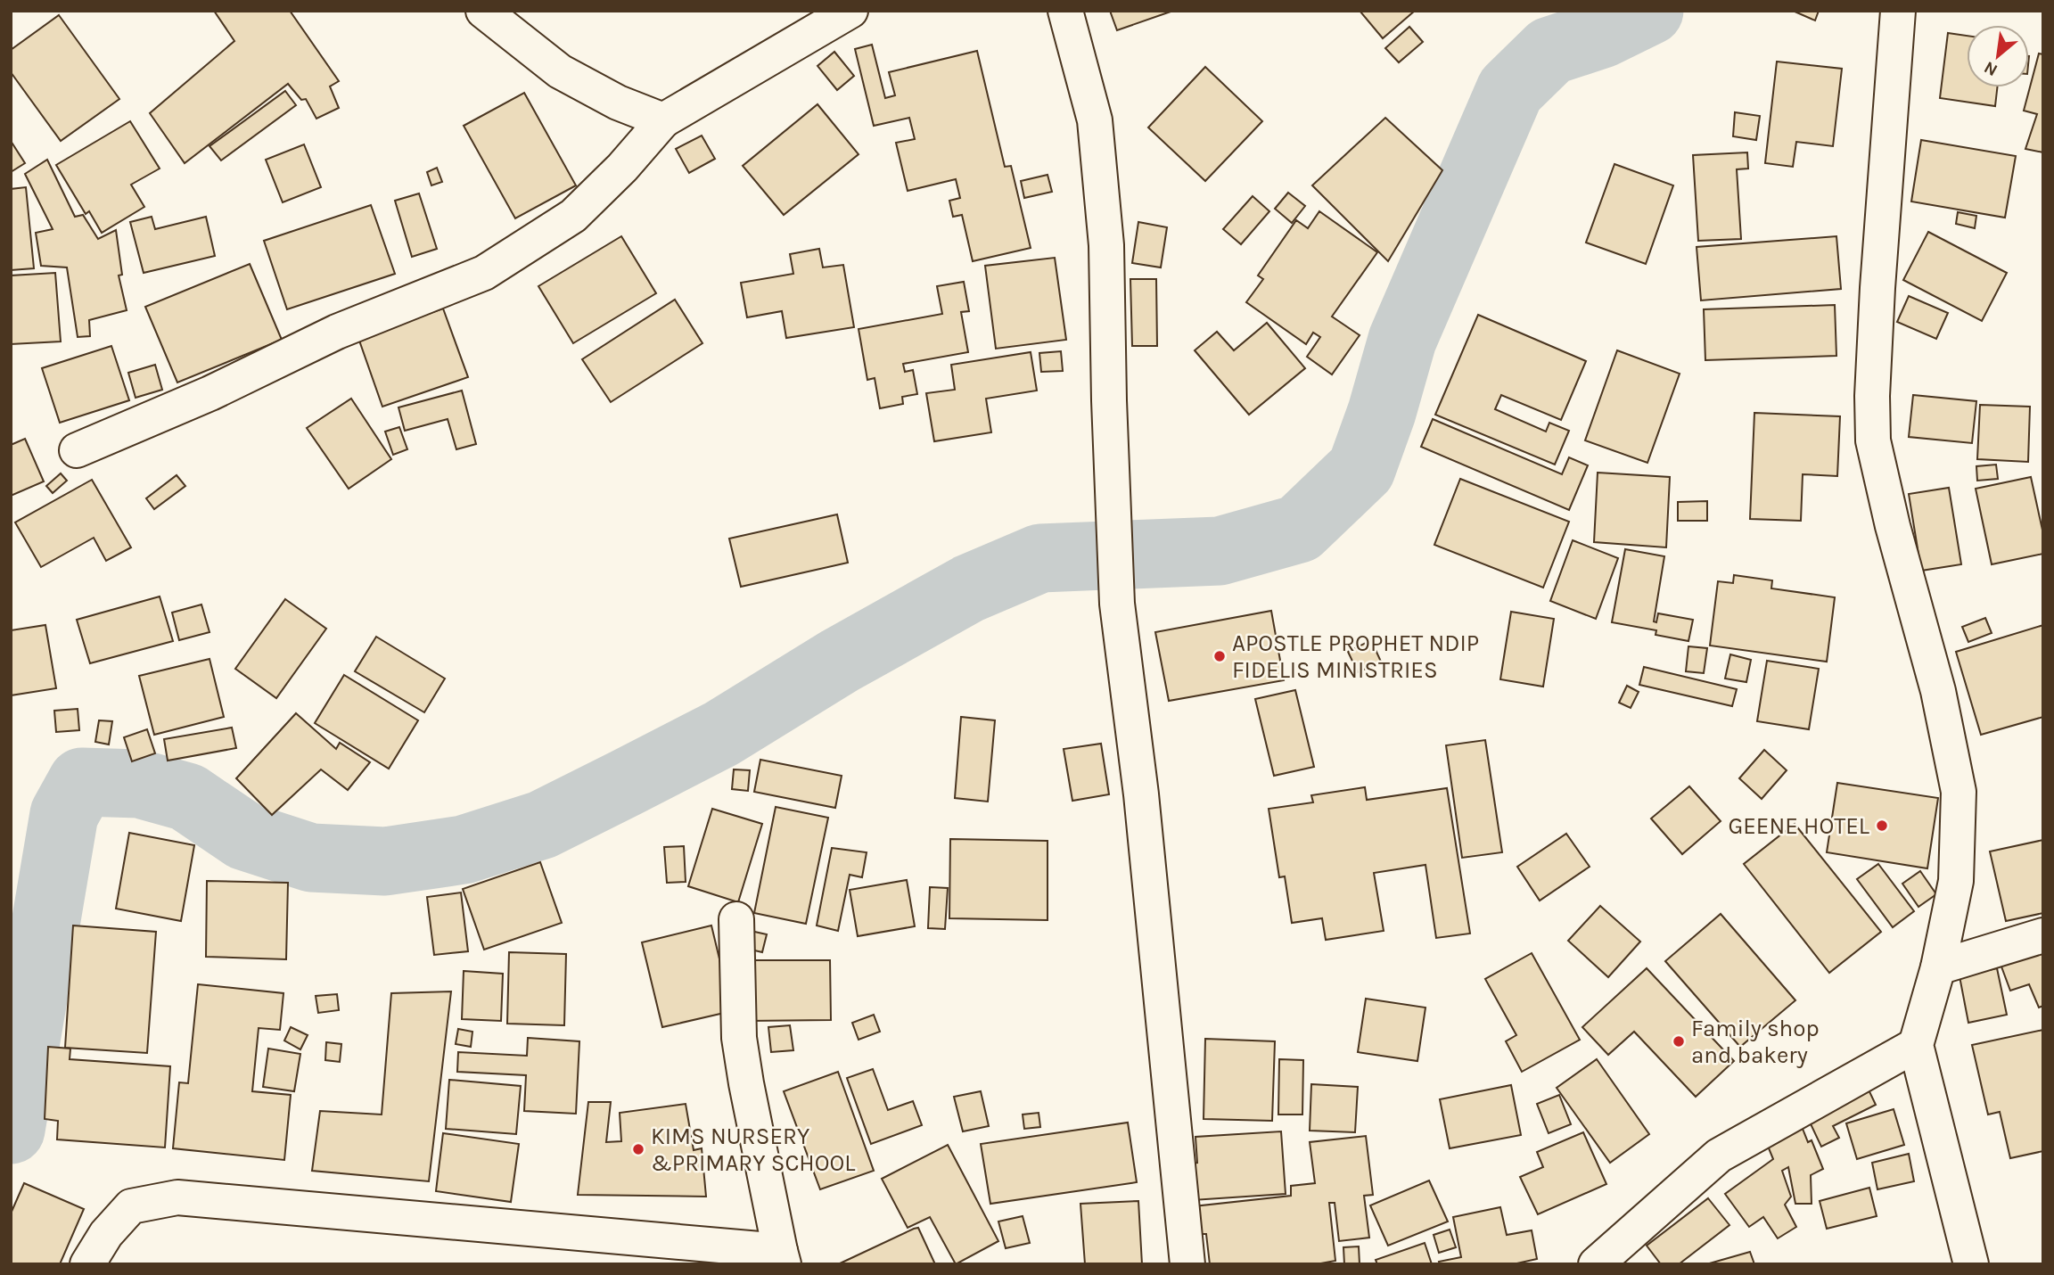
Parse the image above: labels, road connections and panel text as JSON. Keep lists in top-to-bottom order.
{
  "places": [
    "APOSTLE PROPHET NDIP FIDELIS MINISTRIES",
    "GEENE HOTEL",
    "Family shop and bakery",
    "KIMS NURSERY &PRIMARY SCHOOL"
  ],
  "north": "bottom left"
}
